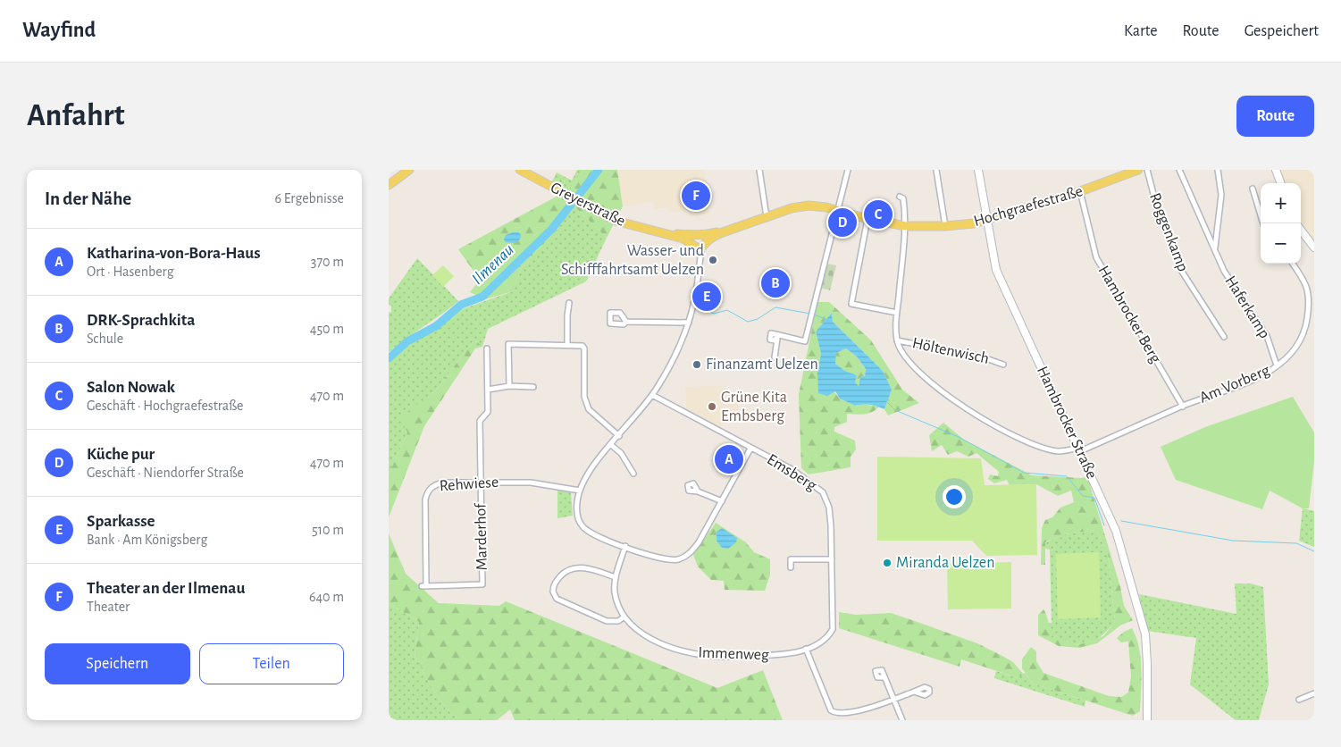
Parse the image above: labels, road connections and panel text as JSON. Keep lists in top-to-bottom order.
{
  "streets": {
    "main road": ["Greyerstraße", "Hochgraefestraße"],
    "street": [
      "Roggenkamp",
      "Haferkamp",
      "Hambrocker Berg",
      "Höltenwisch",
      "Am Vorberg",
      "Hambrocker Straße",
      "Emsberg",
      "Rehwiese",
      "Marderhof",
      "Immenweg"
    ]
  },
  "crossings": [
    ["Hochgraefestraße", "Hambrocker Berg"],
    ["Hochgraefestraße", "Hambrocker Straße"],
    ["Haferkamp", "Am Vorberg"],
    ["Hambrocker Berg", "Am Vorberg"],
    ["Höltenwisch", "Am Vorberg"],
    ["Am Vorberg", "Hambrocker Straße"],
    ["Emsberg", "Immenweg"],
    ["Rehwiese", "Marderhof"]
  ],
  "water": ["Ilmenau"],
  "places": [
    "Wasser- und Schifffahrtsamt Uelzen",
    "Finanzamt Uelzen",
    "Grüne Kita Embsberg",
    "Miranda Uelzen"
  ],
  "page": {
    "header": "Wayfind",
    "nav": ["Karte", "Route", "Gespeichert"],
    "buttons": [
      "Route",
      ["Speichern", "Teilen"]
    ],
    "title": "Anfahrt",
    "heading": ["In der Nähe", "6 Ergebnisse"],
    "pins": [
      "F",
      "C",
      "D",
      "B",
      "E",
      "A"
    ],
    "map_buttons": ["+", "−"],
    "list": [
      {
        "mark": "A",
        "name": "Katharina-von-Bora-Haus",
        "note": "Ort · Hasenberg",
        "value": "370 m"
      },
      {
        "mark": "B",
        "name": "DRK-Sprachkita",
        "note": "Schule",
        "value": "450 m"
      },
      {
        "mark": "C",
        "name": "Salon Nowak",
        "note": "Geschäft · Hochgraefestraße",
        "value": "470 m"
      },
      {
        "mark": "D",
        "name": "Küche pur",
        "note": "Geschäft · Niendorfer Straße",
        "value": "470 m"
      },
      {
        "mark": "E",
        "name": "Sparkasse",
        "note": "Bank · Am Königsberg",
        "value": "510 m"
      },
      {
        "mark": "F",
        "name": "Theater an der Ilmenau",
        "note": "Theater",
        "value": "640 m"
      }
    ]
  }
}
